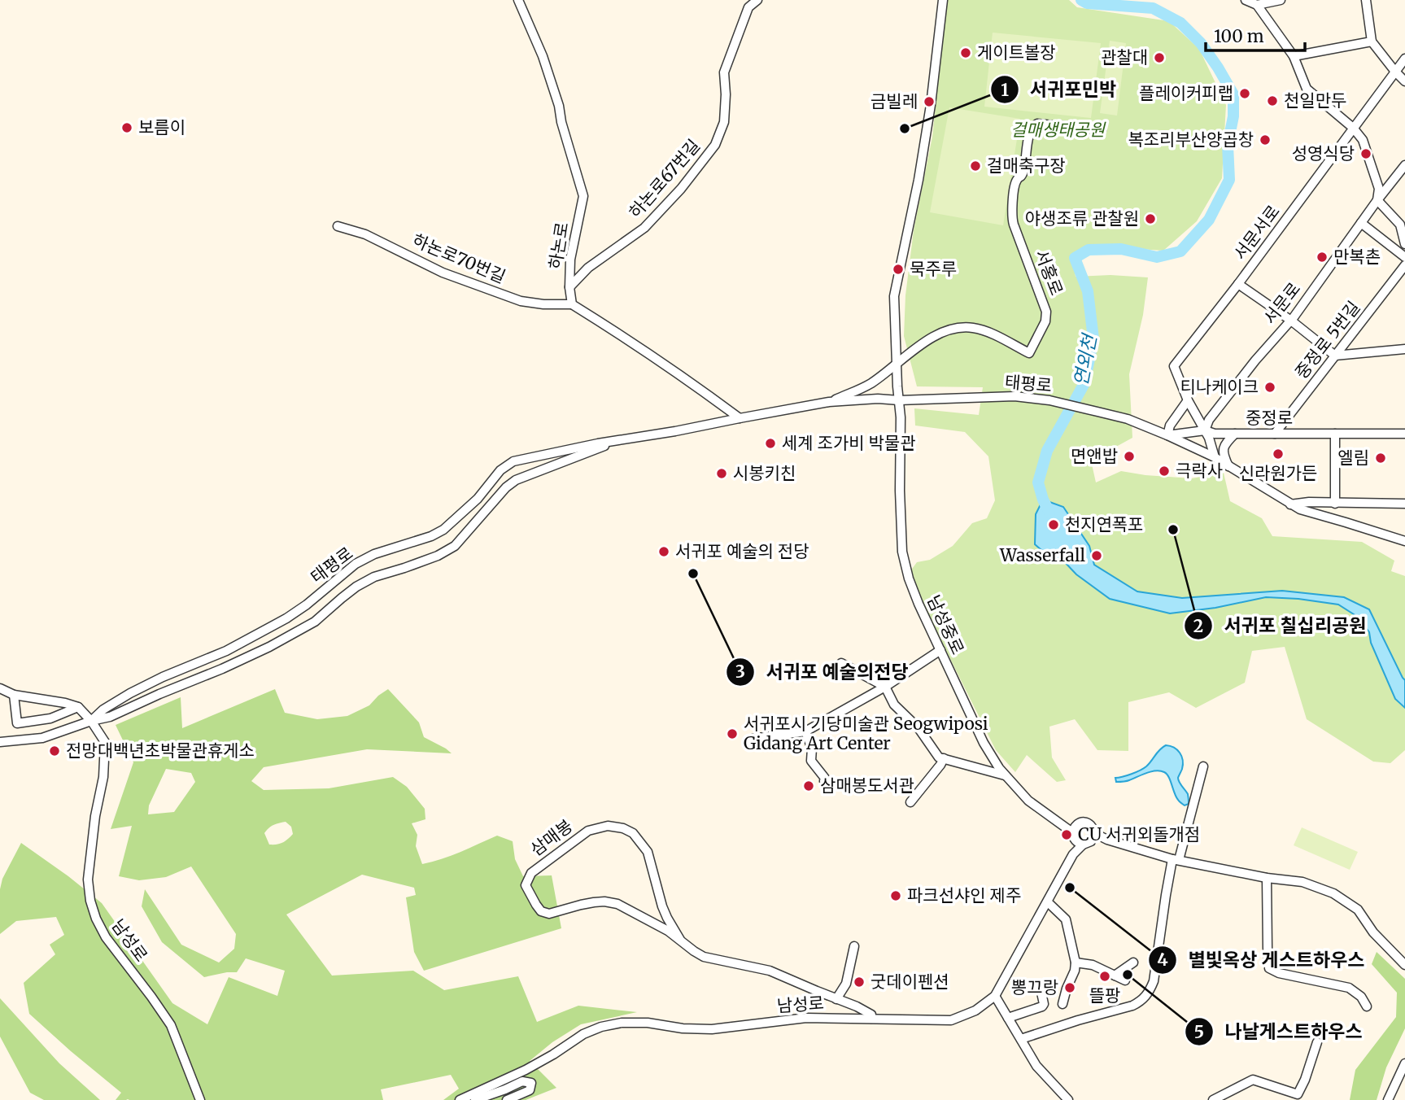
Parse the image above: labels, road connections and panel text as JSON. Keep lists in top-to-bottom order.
{
  "streets": {
    "street": [
      "하논로67번길",
      "서문서로",
      "하논로",
      "하논로70번길",
      "서홍로",
      "서문로",
      "중정로 5번길",
      "태평로",
      "중정로",
      "남성중로",
      "삼매봉",
      "남성로"
    ]
  },
  "crossings": [
    ["하논로67번길", "하논로"],
    ["서문서로", "서문로"],
    ["서문서로", "태평로"],
    ["서문서로", "중정로"],
    ["하논로", "하논로70번길"],
    ["서문로", "중정로"],
    ["중정로 5번길", "중정로"],
    ["태평로", "남성중로"],
    ["태평로", "남성로"],
    ["남성중로", "남성로"],
    ["삼매봉", "남성로"]
  ],
  "water": ["연외천"],
  "parks": ["걸매생태공원"],
  "places": [
    "게이트볼장",
    "관찰대",
    "플레이커피랩",
    "천일만두",
    "금빌레",
    "보름이",
    "서귀포민박",
    "복조리부산양곱창",
    "성영식당",
    "걸매축구장",
    "야생조류 관찰원",
    "만복촌",
    "묵주루",
    "티나케이크",
    "세계 조가비 박물관",
    "신라원가든",
    "면앤밥",
    "엘림",
    "극락사",
    "시봉키친",
    "천지연폭포",
    "서귀포 칠십리공원",
    "서귀포 예술의 전당",
    "Wasserfall",
    "서귀포 예술의전당",
    "서귀포시 기당미술관 Seogwiposi Gidang Art Center",
    "전망대백년초박물관휴게소",
    "삼매봉도서관",
    "CU 서귀외돌개점",
    "별빛옥상 게스트하우스",
    "파크선샤인 제주",
    "나날게스트하우스",
    "뜰팡",
    "굿데이펜션",
    "뽕끄랑"
  ],
  "scale_bar": "100 m"
}
